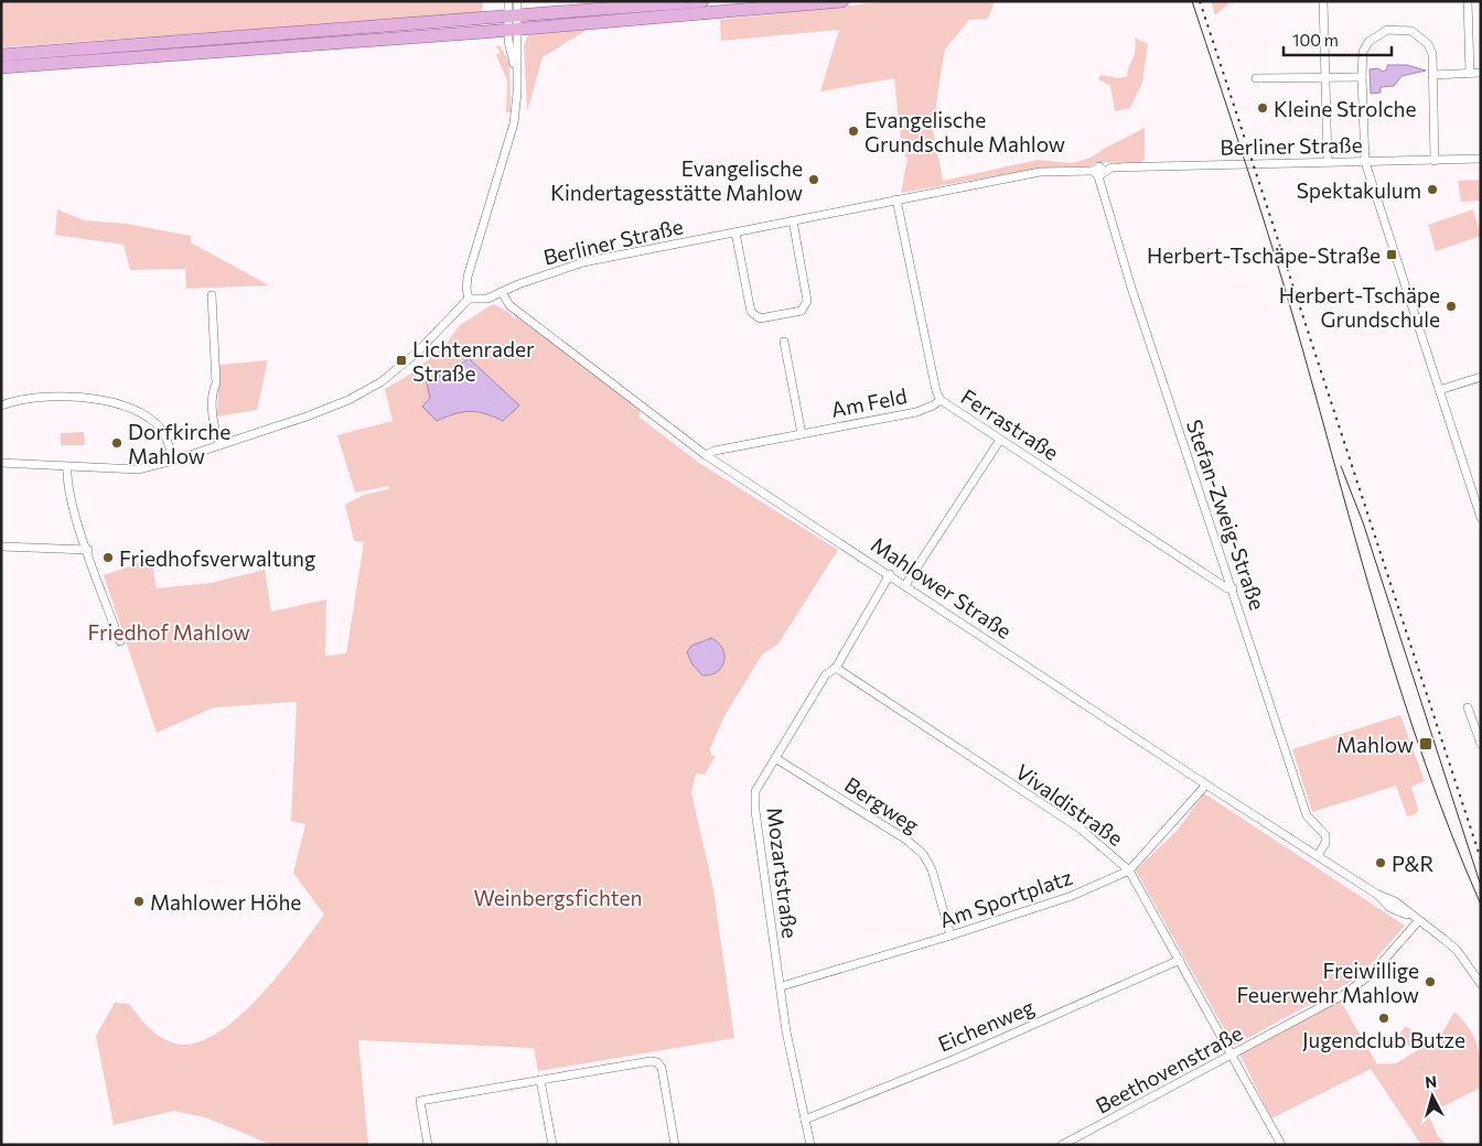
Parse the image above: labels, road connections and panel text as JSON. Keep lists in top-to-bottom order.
{
  "streets": {
    "street": [
      "Berliner Straße",
      "Am Feld",
      "Ferrastraße",
      "Stefan-Zweig-Straße",
      "Mahlower Straße",
      "Bergweg",
      "Vivaldistraße",
      "Mozartstraße",
      "Am Sportplatz",
      "Eichenweg",
      "Beethovenstraße"
    ]
  },
  "crossings": [
    ["Berliner Straße", "Ferrastraße"],
    ["Berliner Straße", "Stefan-Zweig-Straße"],
    ["Berliner Straße", "Mahlower Straße"],
    ["Am Feld", "Ferrastraße"],
    ["Am Feld", "Mahlower Straße"],
    ["Ferrastraße", "Stefan-Zweig-Straße"],
    ["Stefan-Zweig-Straße", "Mahlower Straße"],
    ["Mahlower Straße", "Mozartstraße"],
    ["Mahlower Straße", "Am Sportplatz"],
    ["Mahlower Straße", "Beethovenstraße"],
    ["Bergweg", "Mozartstraße"],
    ["Bergweg", "Am Sportplatz"],
    ["Vivaldistraße", "Mozartstraße"],
    ["Vivaldistraße", "Am Sportplatz"],
    ["Vivaldistraße", "Eichenweg"],
    ["Vivaldistraße", "Beethovenstraße"],
    ["Mozartstraße", "Am Sportplatz"],
    ["Mozartstraße", "Eichenweg"]
  ],
  "parks": ["Friedhof Mahlow", "Weinbergsfichten"],
  "places": {
    "other": [
      "Kleine Strolche",
      "Evangelische Grundschule Mahlow",
      "Evangelische Kindertagesstätte Mahlow",
      "Spektakulum",
      "Herbert-Tschäpe Grundschule",
      "Dorfkirche Mahlow",
      "Friedhofsverwaltung",
      "P&R",
      "Mahlower Höhe",
      "Freiwillige Feuerwehr Mahlow",
      "Jugendclub Butze"
    ],
    "transit": ["Herbert-Tschäpe-Straße", "Lichtenrader Straße", "Mahlow"]
  },
  "scale_bar": "100 m",
  "north": "top"
}
